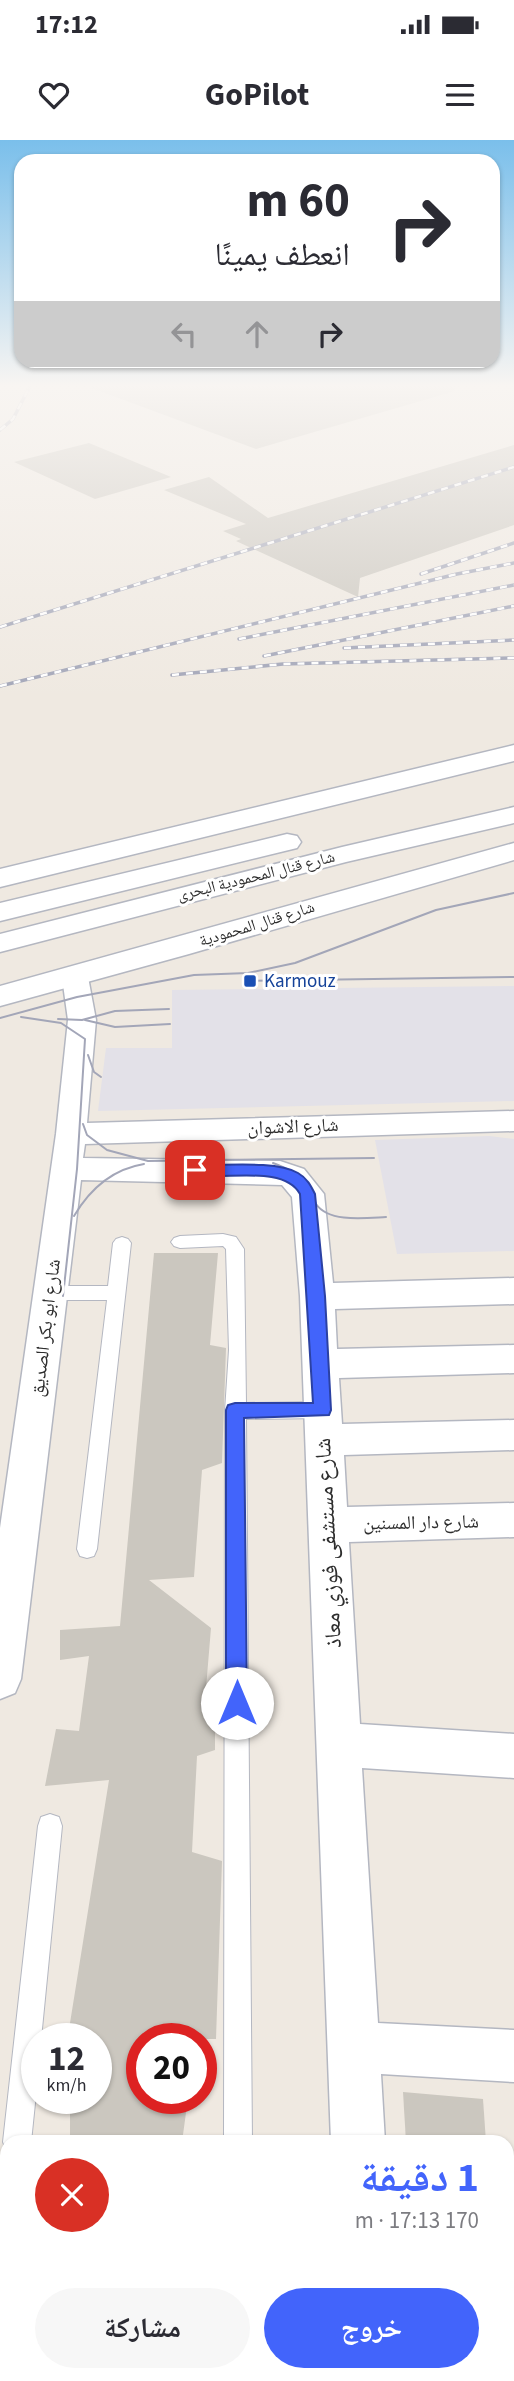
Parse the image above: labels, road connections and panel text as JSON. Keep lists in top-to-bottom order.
{
  "streets": {
    "main road": ["شارع قنال المحمودية البحرى", "شارع قنال المحمودية"],
    "street": [
      "شارع الاشوان",
      "شارع ابو بكر الصديق",
      "شارع دار المسنين",
      "شارع مستشفى فوزي معاذ"
    ]
  },
  "crossings": [
    ["شارع قنال المحمودية", "شارع ابو بكر الصديق"],
    ["شارع الاشوان", "شارع ابو بكر الصديق"],
    ["شارع الاشوان", "شارع مستشفى فوزي معاذ"],
    ["شارع ابو بكر الصديق", "شارع مستشفى فوزي معاذ"],
    ["شارع دار المسنين", "شارع مستشفى فوزي معاذ"]
  ],
  "places": {
    "transit": ["Karmouz"]
  },
  "page": {
    "status": "17:12",
    "header": "GoPilot",
    "turn": ["60 m", "انعطف يمينًا"],
    "speed": "12 km/h",
    "limit": "20",
    "heading": ["1 دقيقة", "170 m · 17:13"],
    "buttons": ["خروج", "مشاركة"]
  }
}
